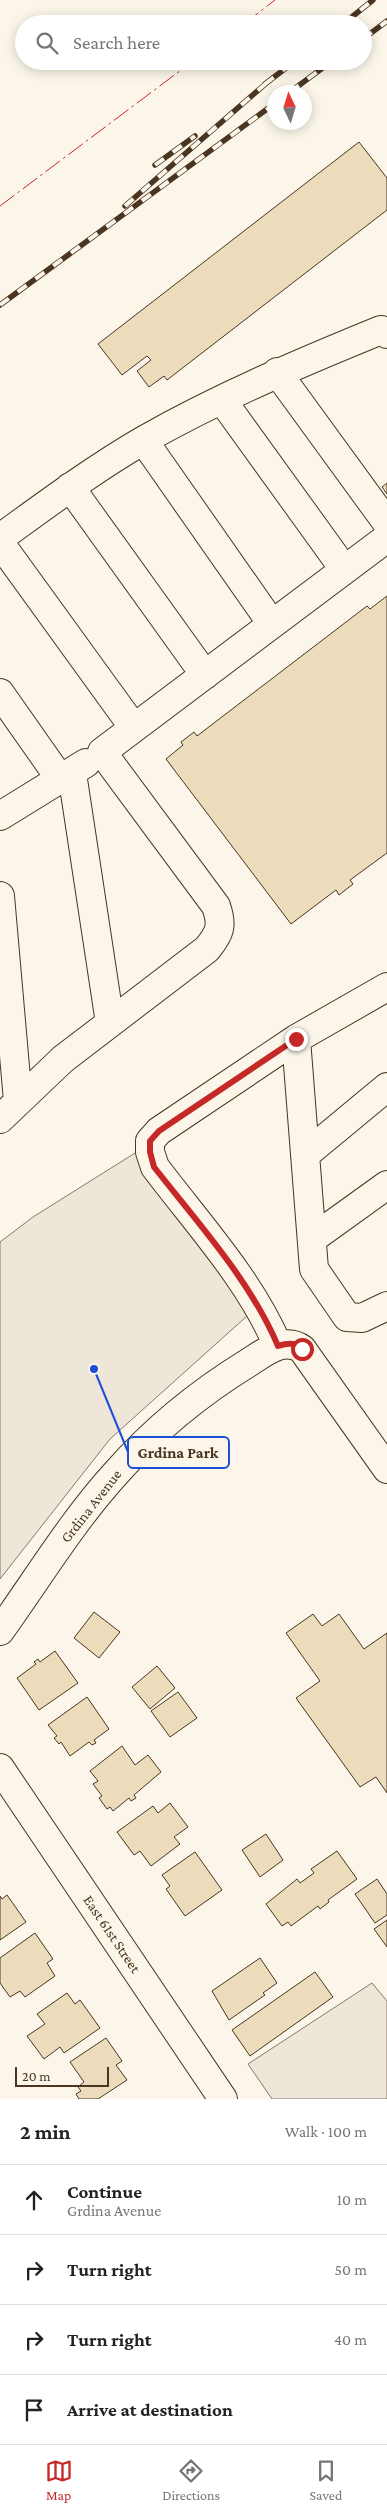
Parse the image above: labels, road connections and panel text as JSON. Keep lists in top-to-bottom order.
{
  "streets": {
    "street": ["Grdina Avenue", "East 61st Street"]
  },
  "places": ["Grdina Park"],
  "scale_bar": "20 m",
  "north": "top",
  "page": {
    "search": "Search here",
    "scale": "20 m",
    "heading": ["2 min", "Walk · 100 m"],
    "list": [
      ["Continue", "Grdina Avenue", "10 m"],
      ["Turn right", "50 m"],
      ["Turn right", "40 m"],
      "Arrive at destination"
    ],
    "nav": ["Map", "Directions", "Saved"]
  }
}
